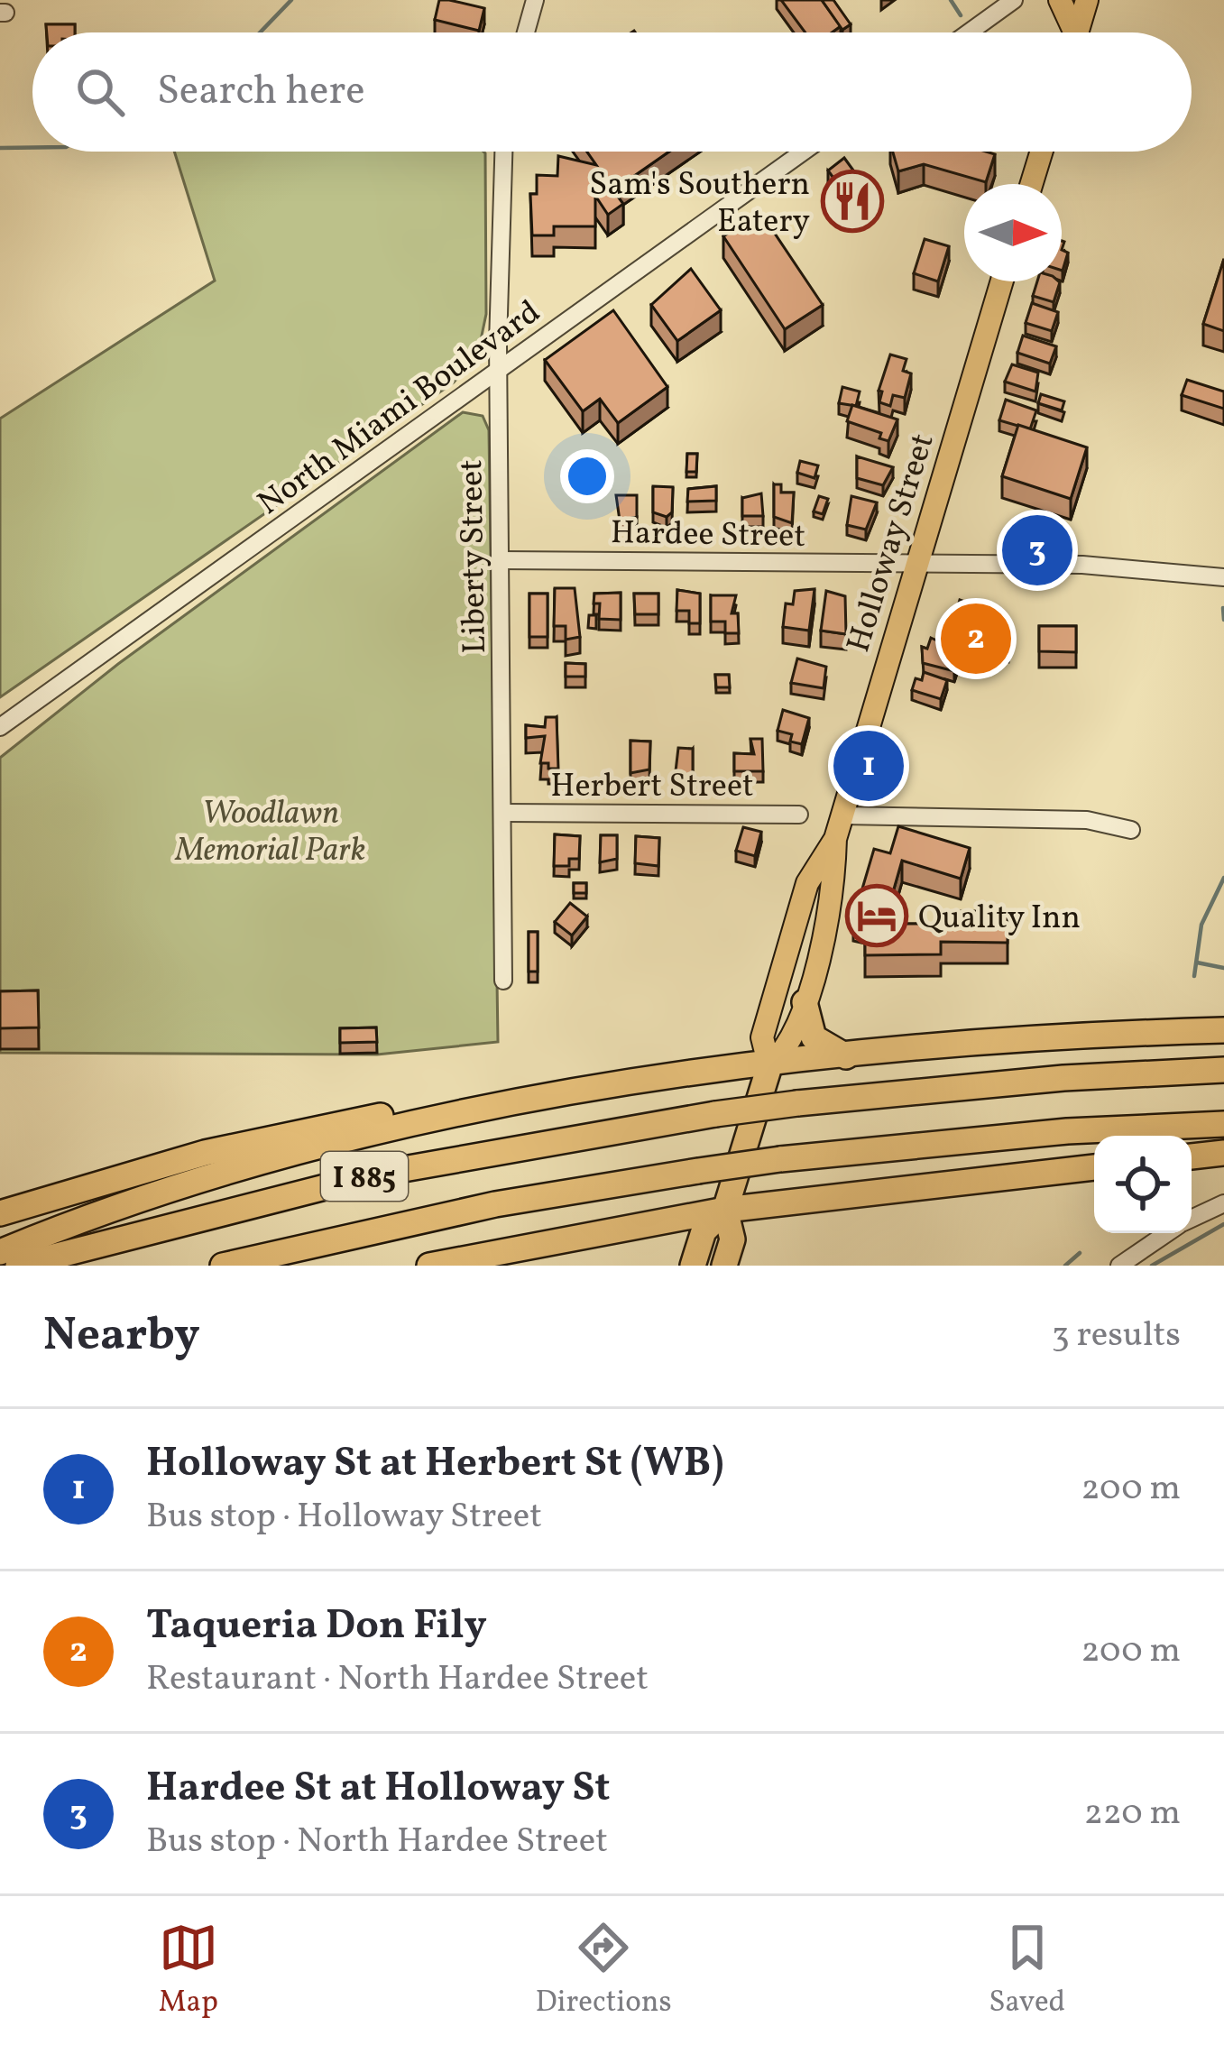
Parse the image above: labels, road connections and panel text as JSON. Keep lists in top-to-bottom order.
{
  "streets": {
    "highway": ["Holloway Street", "I 885"],
    "street": [
      "North Miami Boulevard",
      "Hardee Street",
      "Liberty Street",
      "Herbert Street"
    ]
  },
  "crossings": [
    ["North Miami Boulevard", "Liberty Street"],
    ["Hardee Street", "Holloway Street"],
    ["Hardee Street", "Liberty Street"],
    ["Liberty Street", "Herbert Street"]
  ],
  "parks": ["Woodlawn Memorial Park"],
  "places": {
    "restaurant": ["Sam's Southern Eatery"],
    "hotel": ["Quality Inn"]
  },
  "north": "right",
  "page": {
    "search": "Search here",
    "pins": ["3", "2", "1"],
    "heading": ["Nearby", "3 results"],
    "list": [
      {
        "mark": "1",
        "name": "Holloway St at Herbert St (WB)",
        "note": "Bus stop · Holloway Street",
        "value": "200 m"
      },
      {
        "mark": "2",
        "name": "Taqueria Don Fily",
        "note": "Restaurant · North Hardee Street",
        "value": "200 m"
      },
      {
        "mark": "3",
        "name": "Hardee St at Holloway St",
        "note": "Bus stop · North Hardee Street",
        "value": "220 m"
      }
    ],
    "nav": ["Map", "Directions", "Saved"]
  }
}
